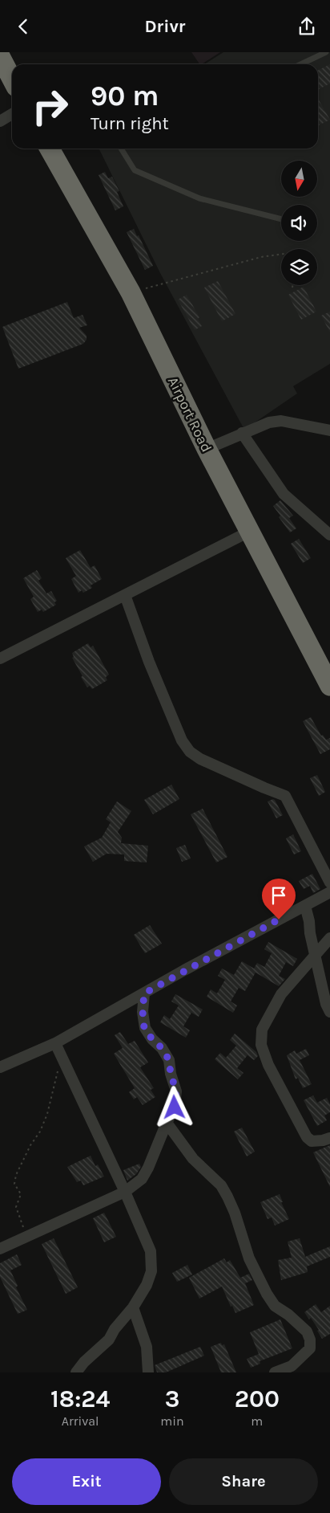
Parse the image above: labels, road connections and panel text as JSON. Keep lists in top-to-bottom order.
{
  "streets": {
    "highway": ["Airport Road"]
  },
  "north": "bottom",
  "page": {
    "header": "Drivr",
    "turn": ["90 m", "Turn right"],
    "eta": [
      "18:24",
      "Arrival",
      "3",
      "min",
      "200",
      "m"
    ],
    "buttons": ["Exit", "Share"]
  }
}
